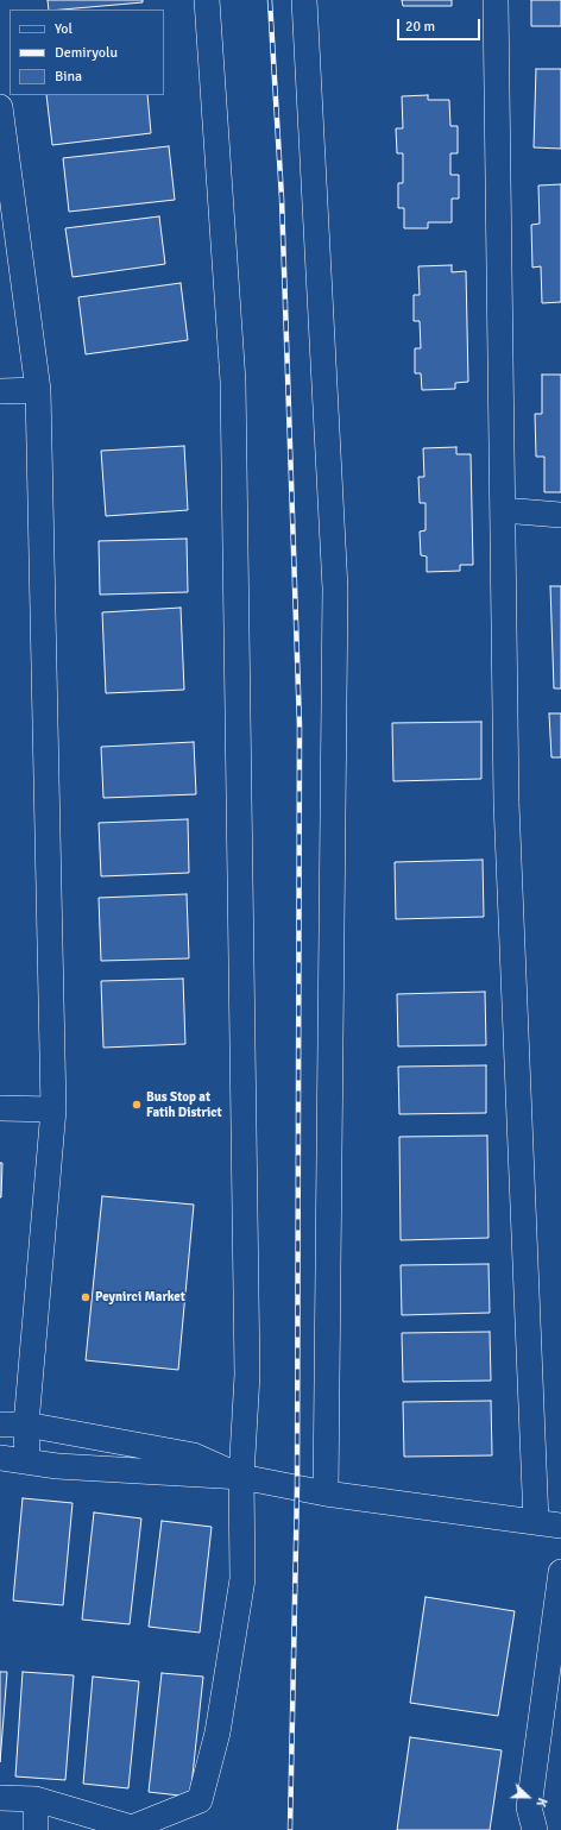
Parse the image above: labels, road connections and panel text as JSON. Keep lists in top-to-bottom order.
{
  "places": ["Bus Stop at Fatih District", "Peynirci Market"],
  "legend": ["Yol", "Demiryolu", "Bina"],
  "scale_bar": "20 m",
  "north": "right"
}
